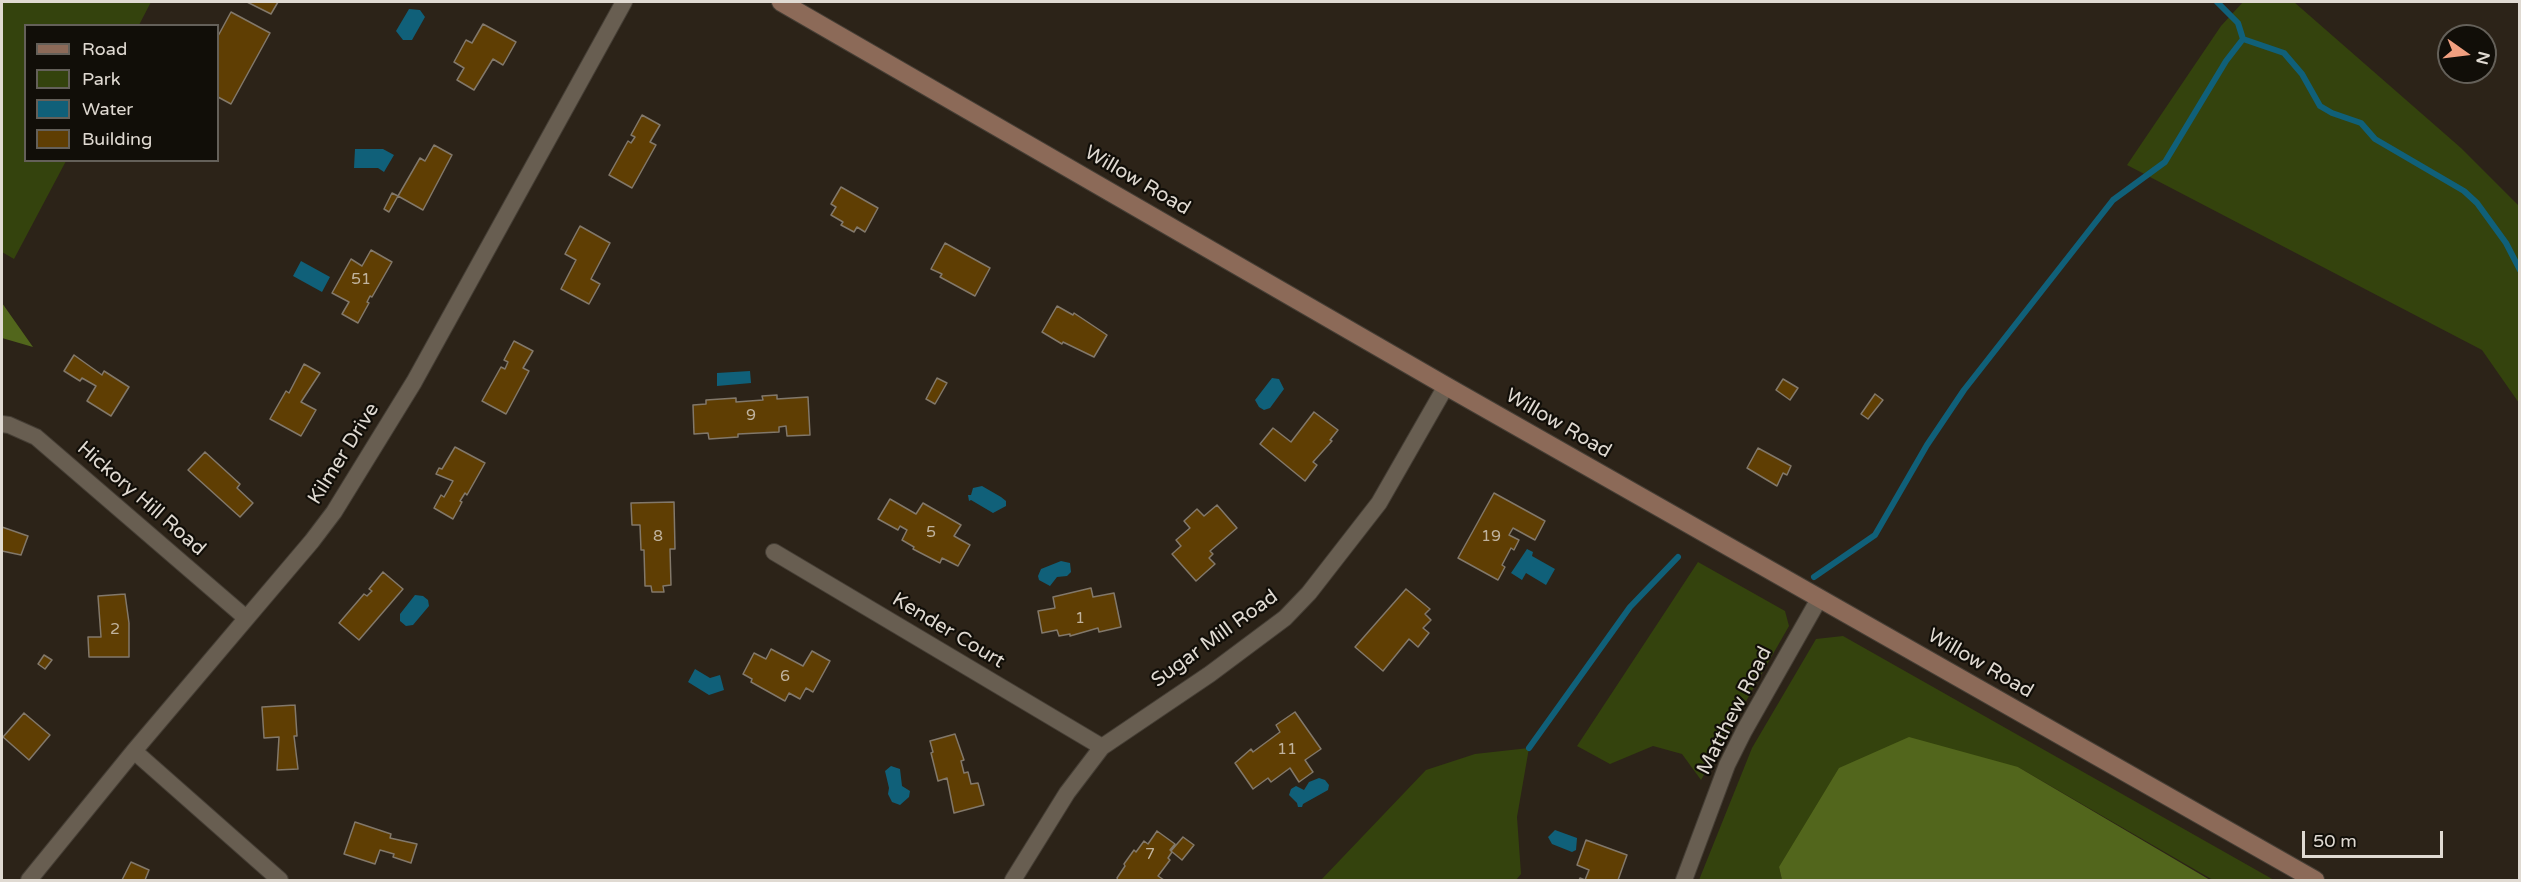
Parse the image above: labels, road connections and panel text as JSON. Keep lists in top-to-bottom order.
{
  "streets": {
    "street": [
      "Willow Road",
      "Kilmer Drive",
      "Hickory Hill Road",
      "Kender Court",
      "Sugar Mill Road",
      "Matthew Road"
    ]
  },
  "crossings": [
    ["Willow Road", "Sugar Mill Road"],
    ["Willow Road", "Matthew Road"],
    ["Kilmer Drive", "Hickory Hill Road"],
    ["Kender Court", "Sugar Mill Road"]
  ],
  "house_numbers": [
    "51",
    "9",
    "5",
    "8",
    "19",
    "1",
    "2",
    "6",
    "11",
    "7"
  ],
  "legend": [
    "Road",
    "Park",
    "Water",
    "Building"
  ],
  "scale_bar": "50 m",
  "north": "right"
}
